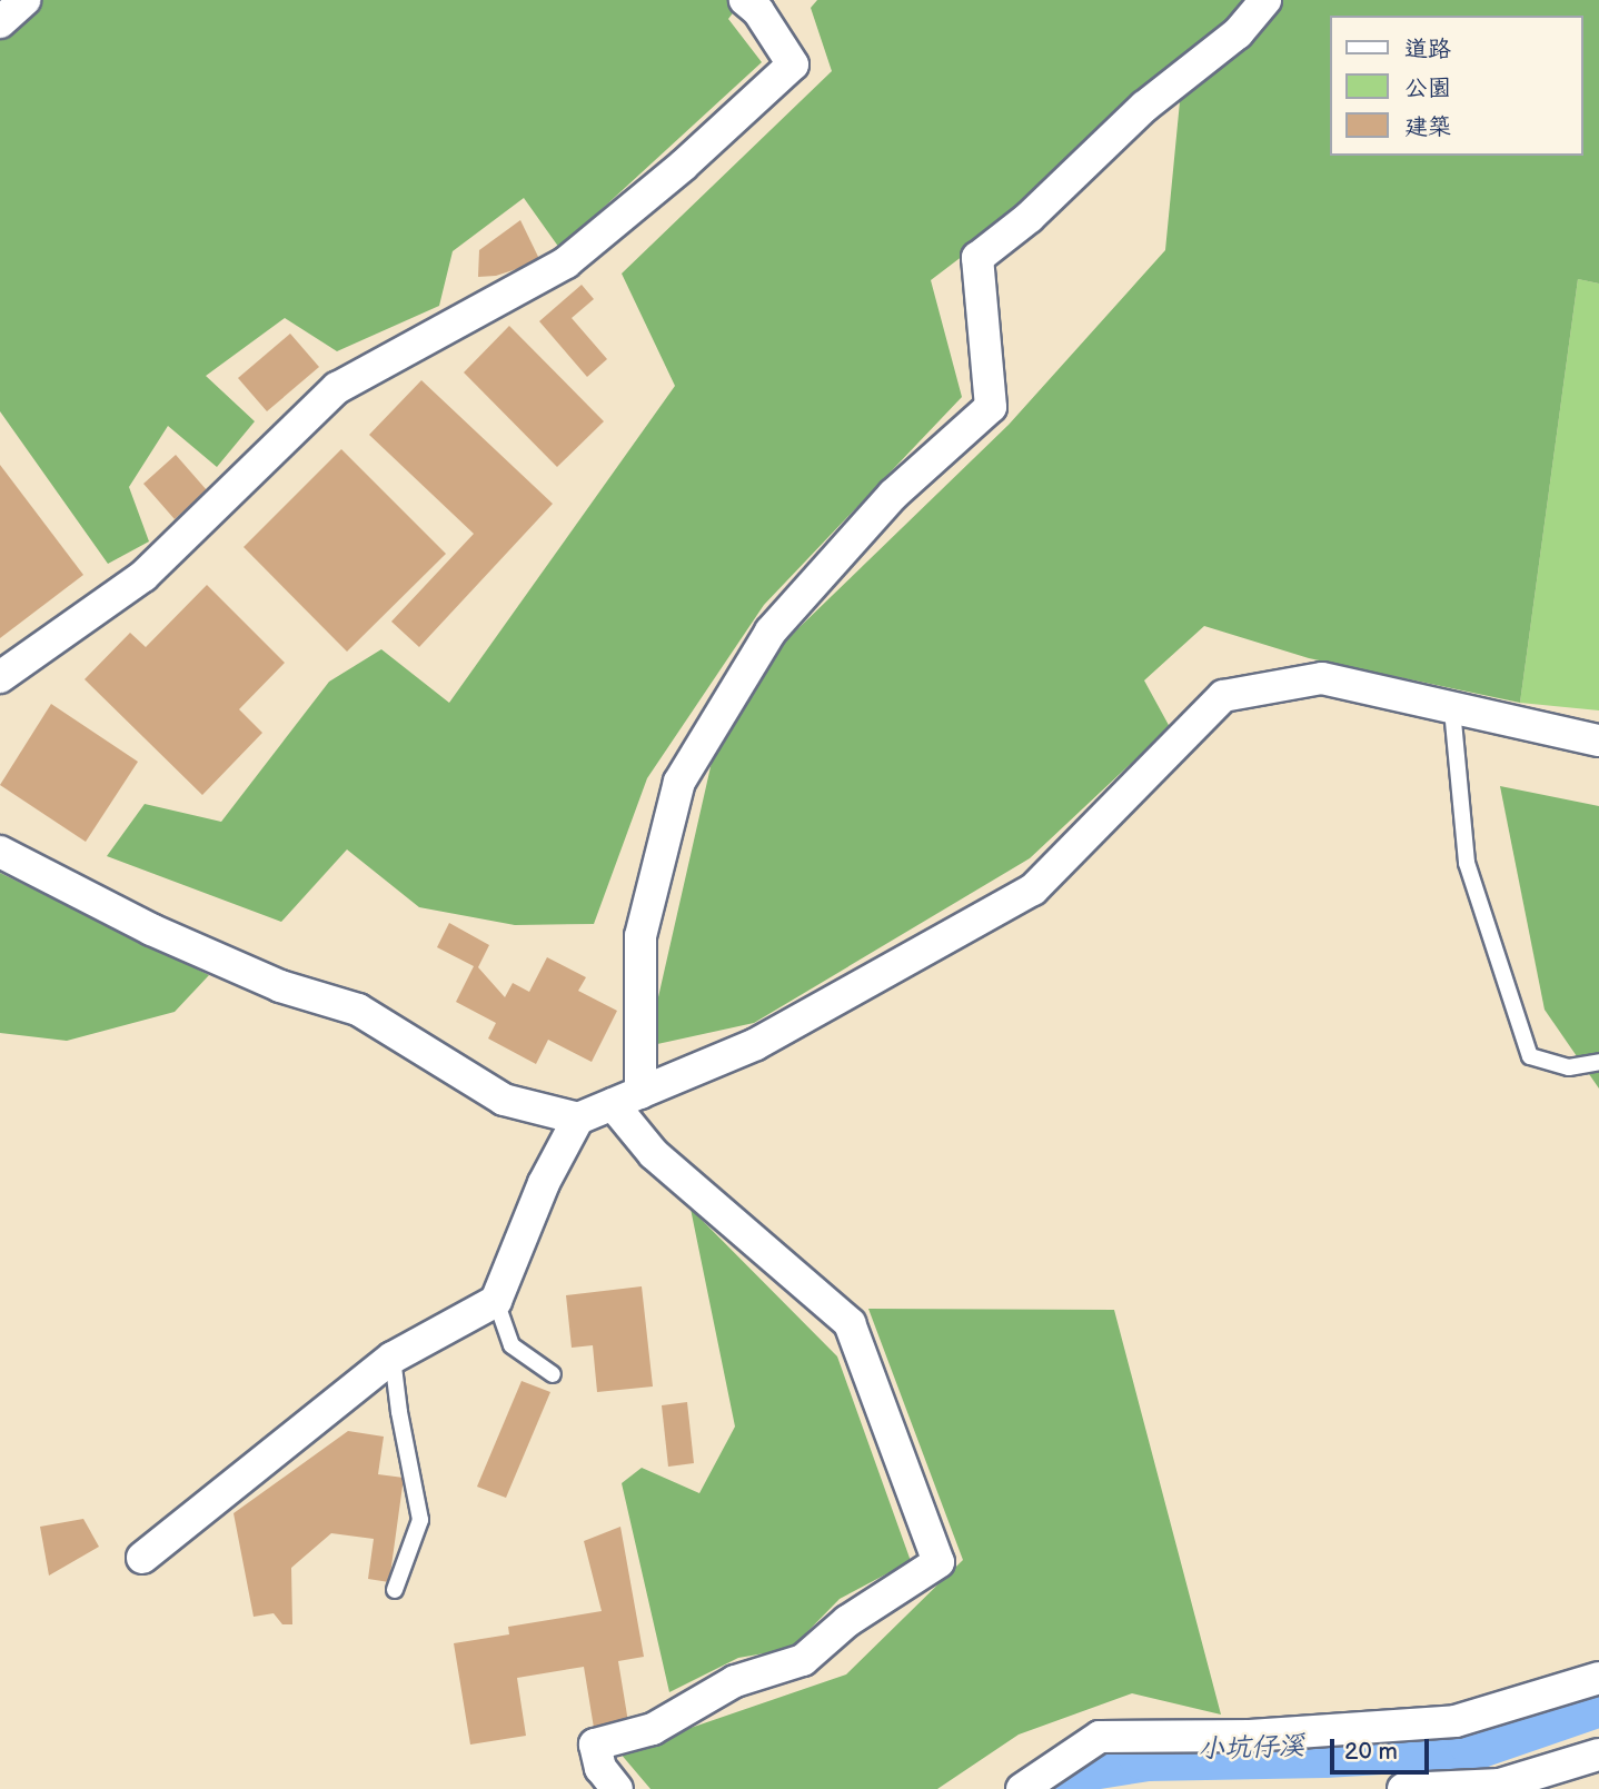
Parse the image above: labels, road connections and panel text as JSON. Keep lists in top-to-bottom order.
{
  "water": ["小坑仔溪"],
  "legend": ["道路", "公園", "建築"],
  "scale_bar": "20 m"
}
